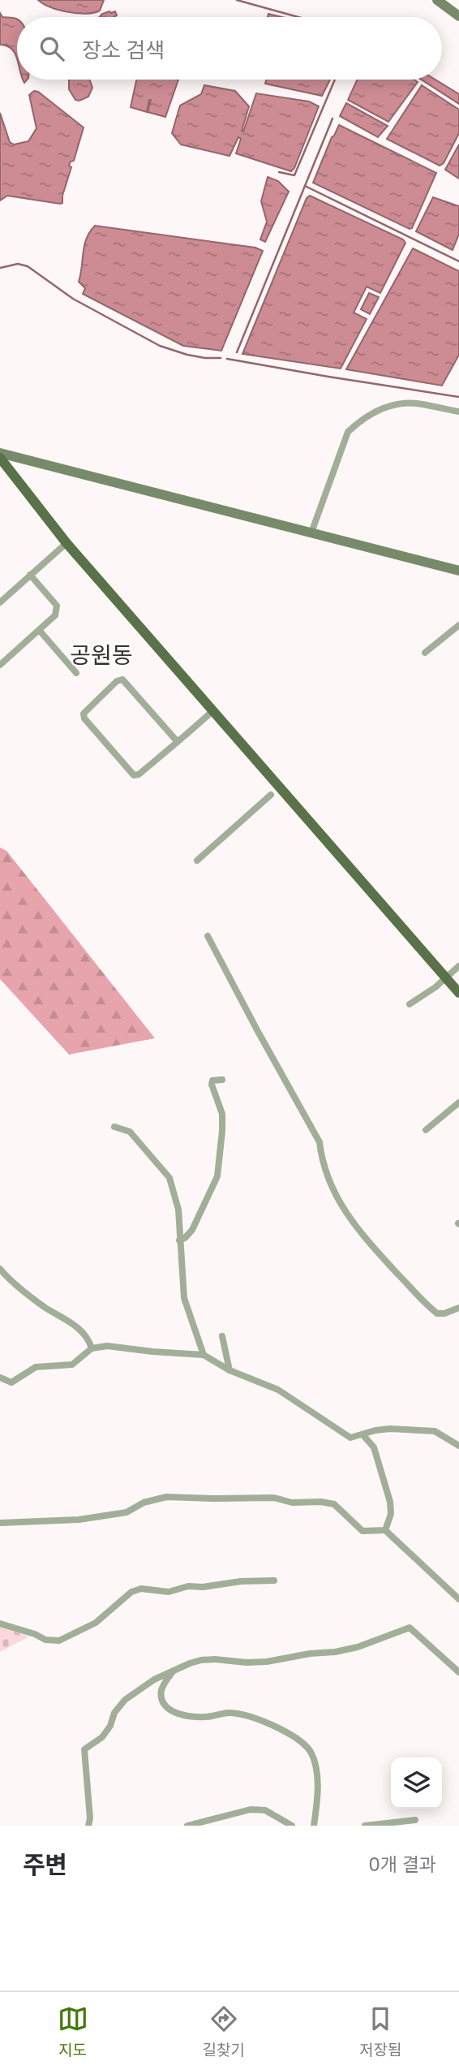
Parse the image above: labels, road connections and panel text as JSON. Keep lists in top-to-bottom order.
{
  "districts": ["공원동"],
  "page": {
    "search": "장소 검색",
    "heading": ["주변", "0개 결과"],
    "nav": ["지도", "길찾기", "저장됨"]
  }
}
